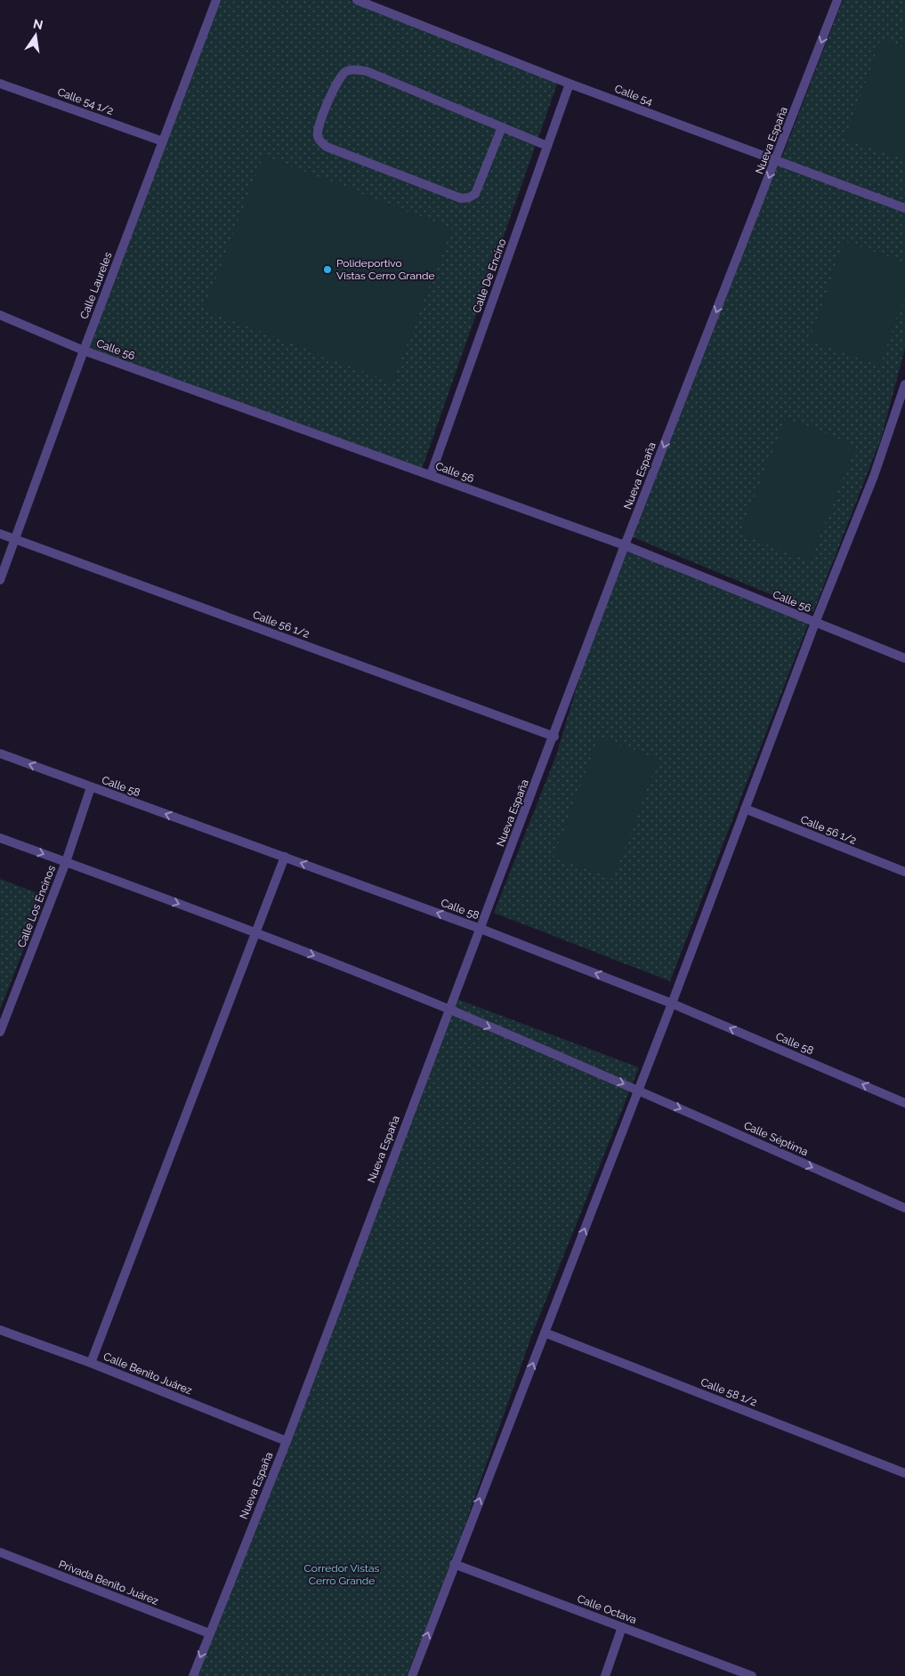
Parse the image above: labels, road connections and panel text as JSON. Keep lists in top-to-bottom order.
{
  "streets": {
    "street": [
      "Calle 54",
      "Calle 54 1/2",
      "Nueva España",
      "Calle De Encino",
      "Calle Laureles",
      "Calle 56",
      "Calle 56 1/2",
      "Calle 58",
      "Calle Los Encinos",
      "Calle Séptima",
      "Calle Benito Juárez",
      "Calle 58 1/2",
      "Privada Benito Juárez",
      "Calle Octava"
    ]
  },
  "crossings": [
    ["Calle 54", "Nueva España"],
    ["Calle 54", "Calle De Encino"],
    ["Calle 54 1/2", "Calle Laureles"],
    ["Nueva España", "Calle 56"],
    ["Nueva España", "Calle 56 1/2"],
    ["Nueva España", "Calle 58"],
    ["Nueva España", "Calle Benito Juárez"],
    ["Nueva España", "Privada Benito Juárez"],
    ["Calle De Encino", "Calle 56"],
    ["Calle Laureles", "Calle 56"],
    ["Calle Laureles", "Calle 56 1/2"],
    ["Calle 58", "Calle Los Encinos"]
  ],
  "one_way": ["Nueva España", "Calle 58", "Calle Séptima"],
  "parks": ["Corredor Vistas Cerro Grande"],
  "places": ["Polideportivo Vistas Cerro Grande"],
  "north": "top"
}
